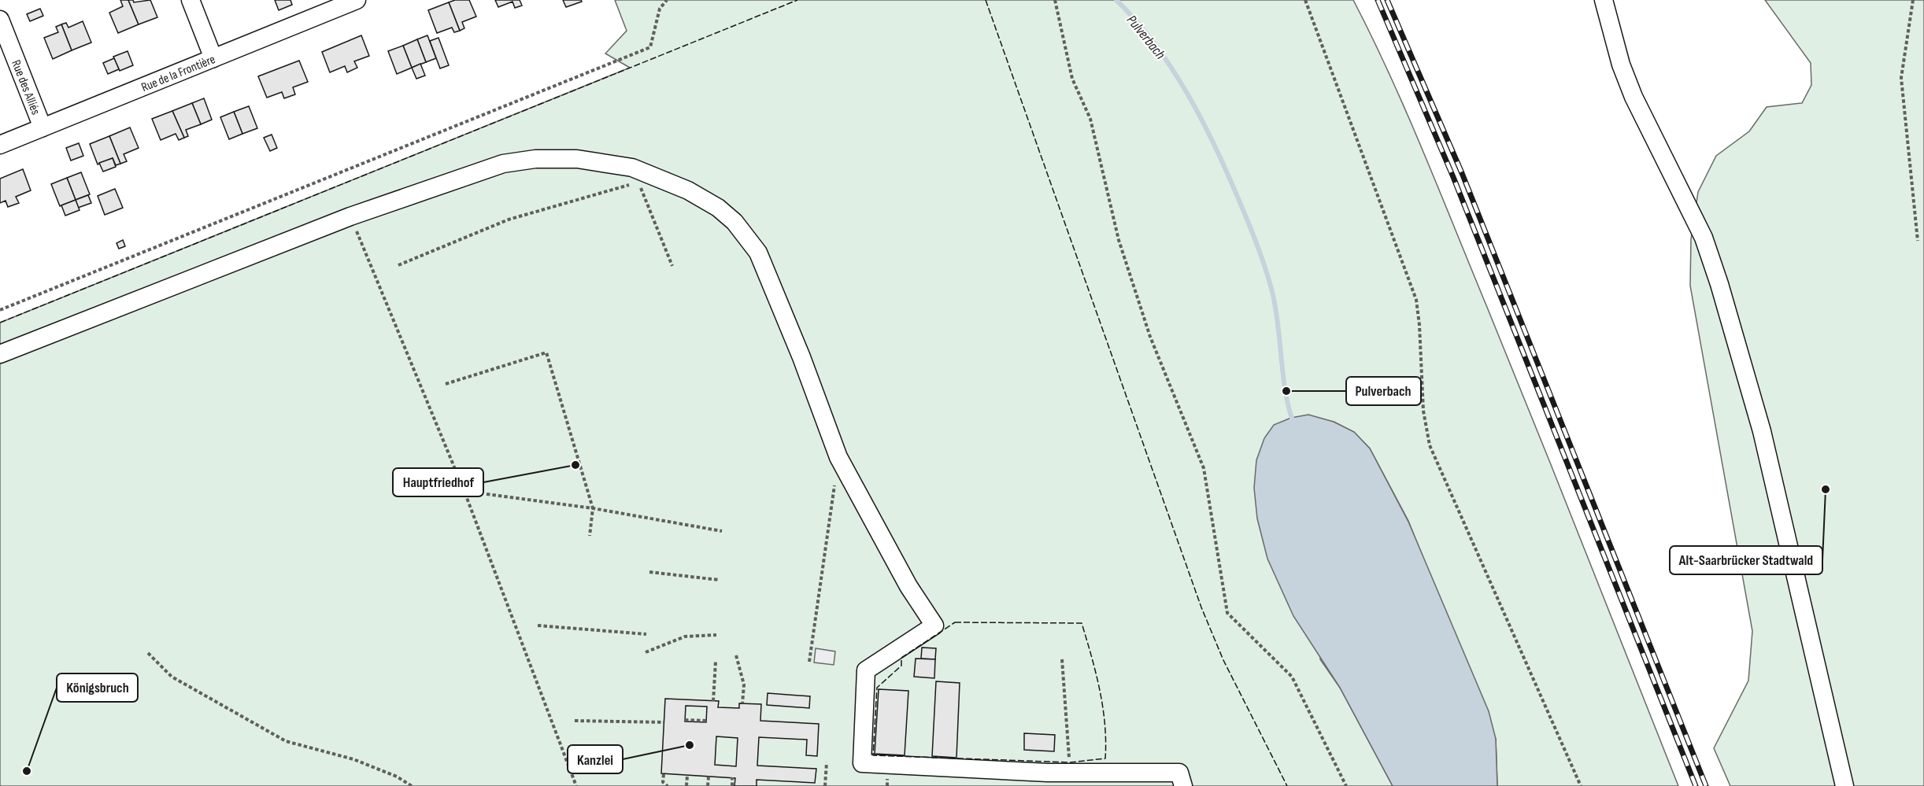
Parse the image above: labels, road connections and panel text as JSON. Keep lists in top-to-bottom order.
{
  "streets": {
    "street": ["Rue de la Frontière", "Rue des Alliés"]
  },
  "crossings": [
    ["Rue de la Frontière", "Rue des Alliés"]
  ],
  "water": ["Pulverbach"],
  "places": [
    "Pulverbach",
    "Hauptfriedhof",
    "Alt-Saarbrücker Stadtwald",
    "Kanzlei",
    "Königsbruch"
  ]
}
